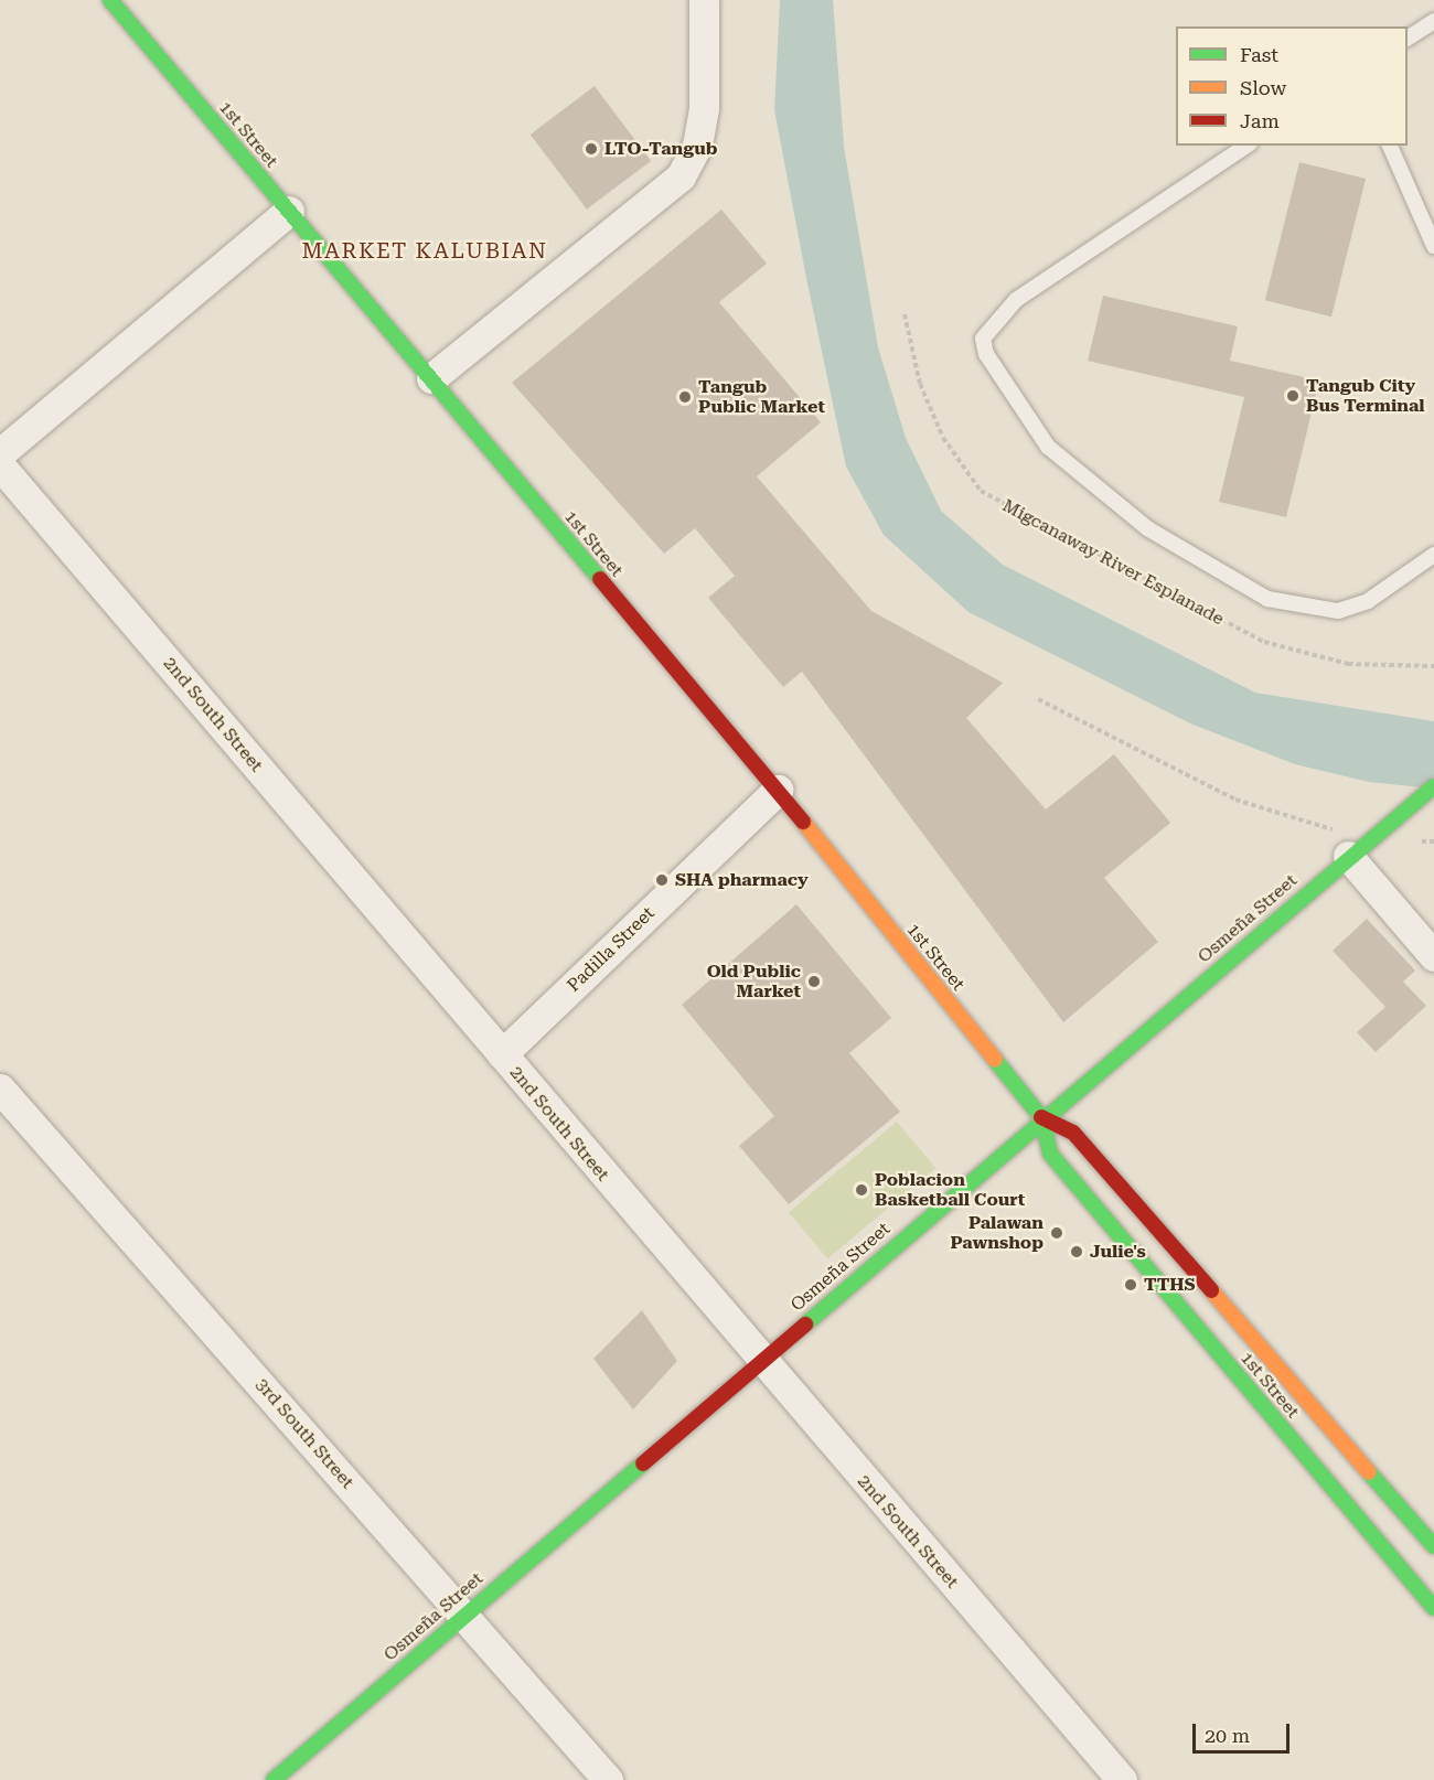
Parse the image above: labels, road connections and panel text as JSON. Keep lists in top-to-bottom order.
{
  "streets": {
    "main road": ["1st Street", "Osmeña Street"],
    "street": ["2nd South Street", "Padilla Street", "3rd South Street"],
    "path": ["Migcanaway River Esplanade"]
  },
  "crossings": [
    ["1st Street", "Osmeña Street"],
    ["1st Street", "Padilla Street"],
    ["2nd South Street", "Osmeña Street"],
    ["2nd South Street", "Padilla Street"],
    ["Osmeña Street", "3rd South Street"]
  ],
  "districts": ["MARKET KALUBIAN"],
  "places": [
    "LTO-Tangub",
    "Tangub City Bus Terminal",
    "Tangub Public Market",
    "SHA pharmacy",
    "Old Public Market",
    "Poblacion Basketball Court",
    "Palawan Pawnshop",
    "Julie's",
    "TTHS"
  ],
  "legend": ["Fast", "Slow", "Jam"],
  "scale_bar": "20 m"
}
